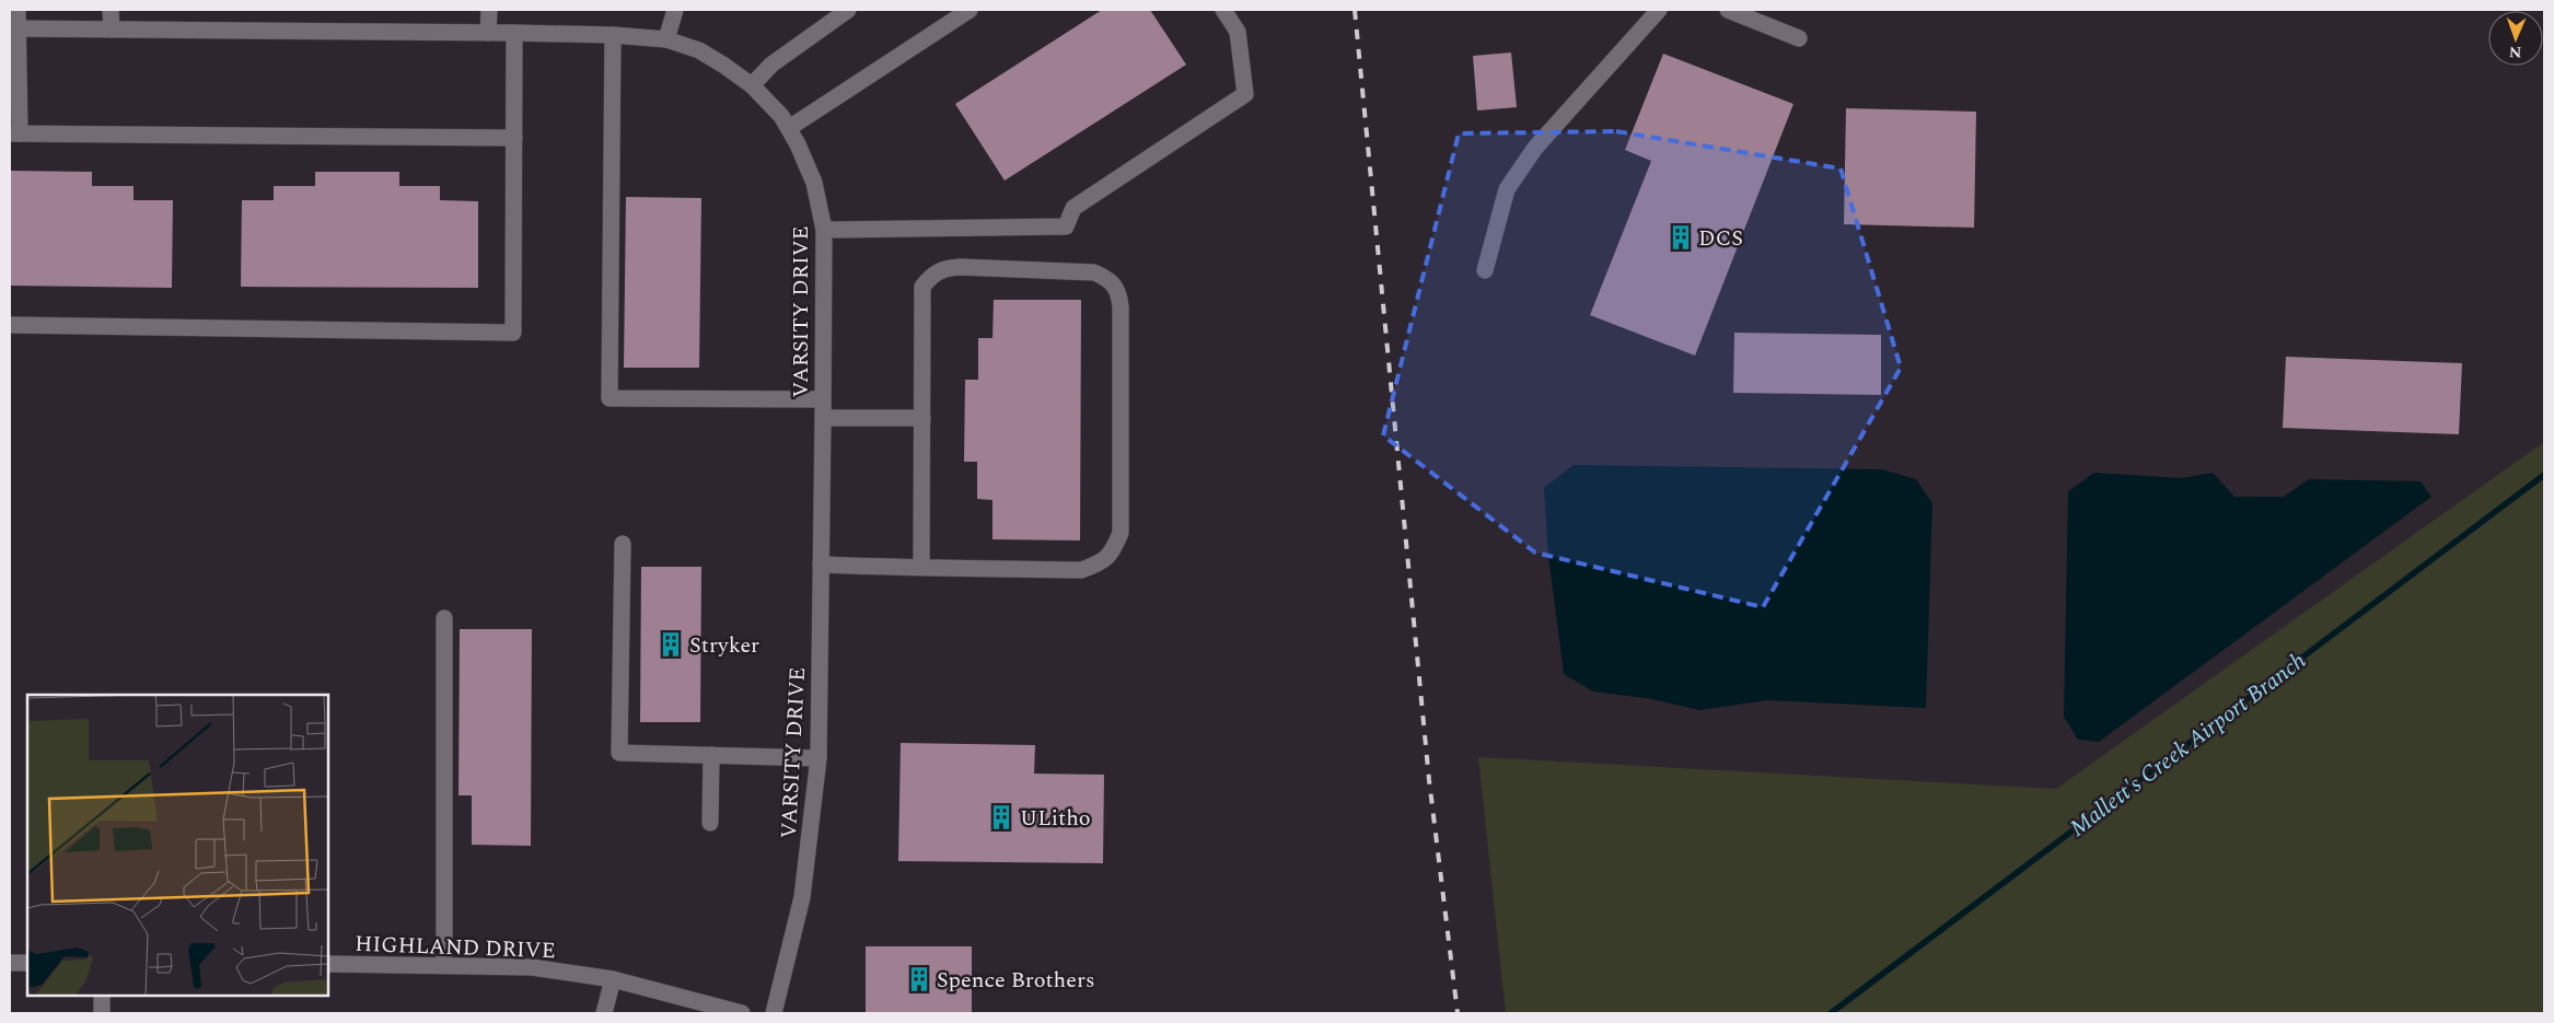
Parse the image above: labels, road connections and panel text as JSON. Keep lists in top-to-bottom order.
{
  "streets": {
    "street": ["VARSITY DRIVE", "HIGHLAND DRIVE"]
  },
  "water": ["Mallett's Creek Airport Branch"],
  "places": {
    "building": [
      "DCS",
      "Stryker",
      "ULitho",
      "Spence Brothers"
    ]
  },
  "north": "bottom"
}
